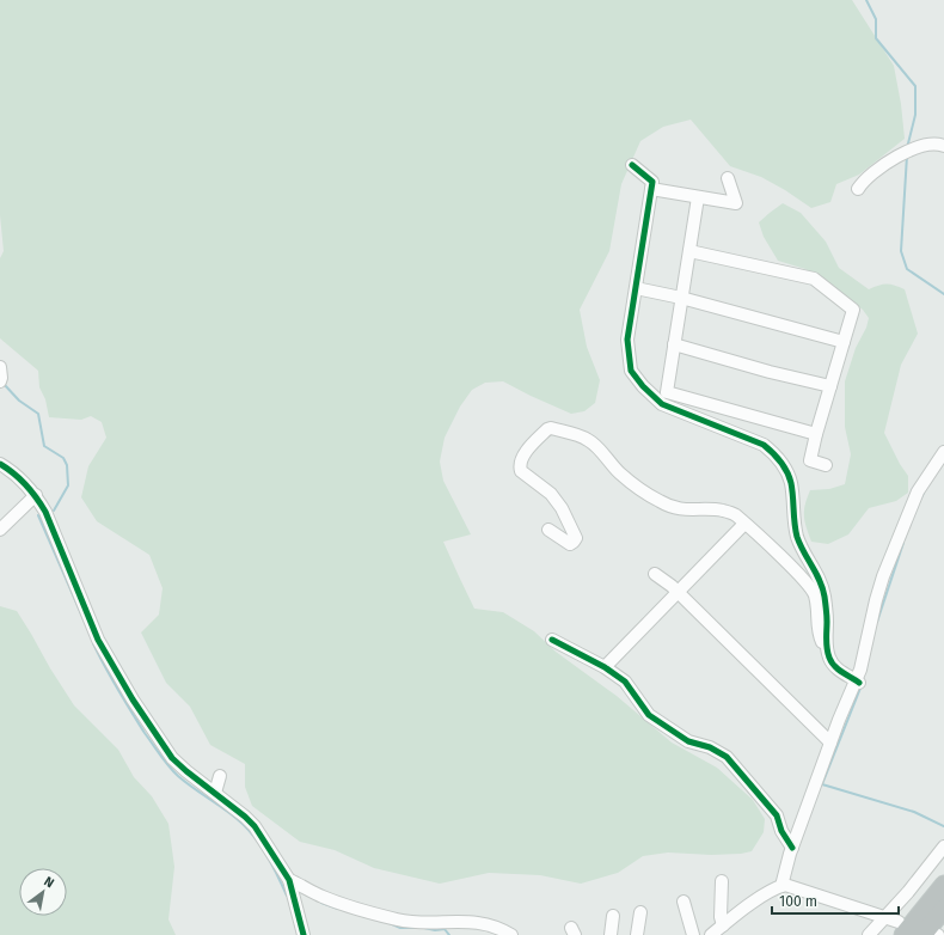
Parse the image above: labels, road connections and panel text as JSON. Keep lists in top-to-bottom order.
{
  "scale_bar": "100 m",
  "north": "top right"
}
